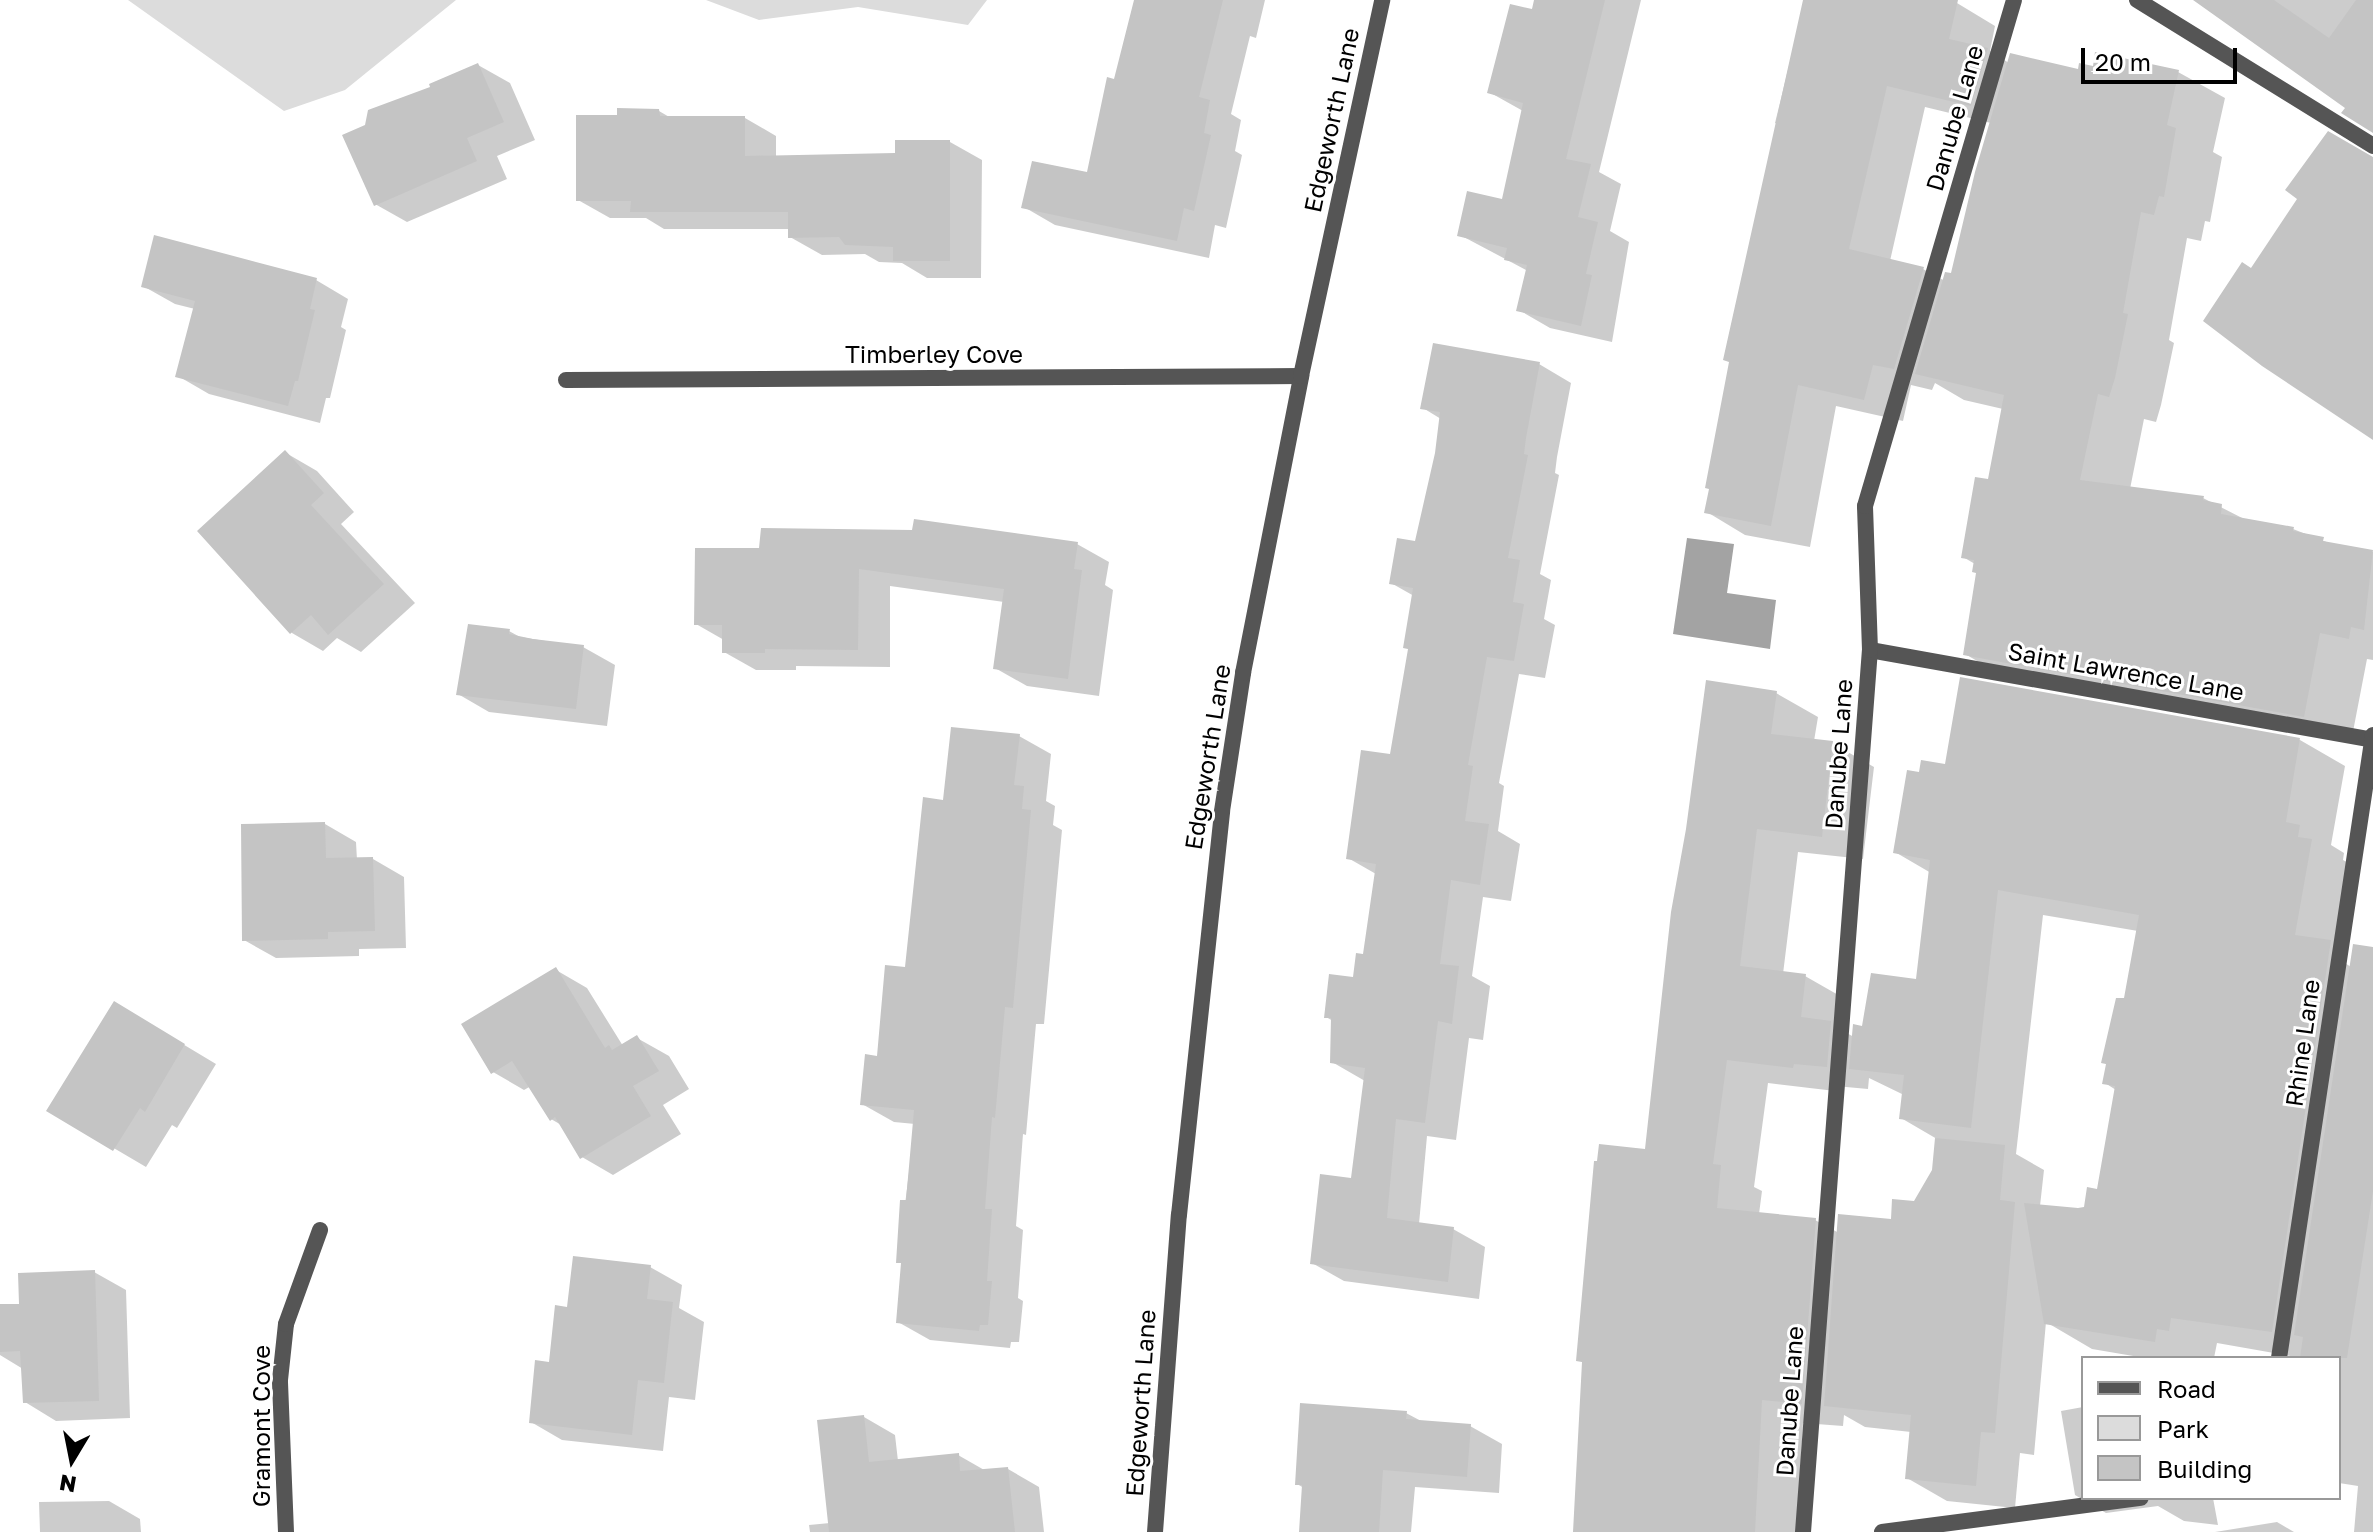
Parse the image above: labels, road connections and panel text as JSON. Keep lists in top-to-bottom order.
{
  "streets": {
    "street": [
      "Danube Lane",
      "Edgeworth Lane",
      "Timberley Cove",
      "Saint Lawrence Lane",
      "Rhine Lane",
      "Gramont Cove"
    ]
  },
  "crossings": [
    ["Danube Lane", "Saint Lawrence Lane"],
    ["Edgeworth Lane", "Timberley Cove"],
    ["Saint Lawrence Lane", "Rhine Lane"]
  ],
  "legend": ["Road", "Park", "Building"],
  "scale_bar": "20 m",
  "north": "bottom"
}
